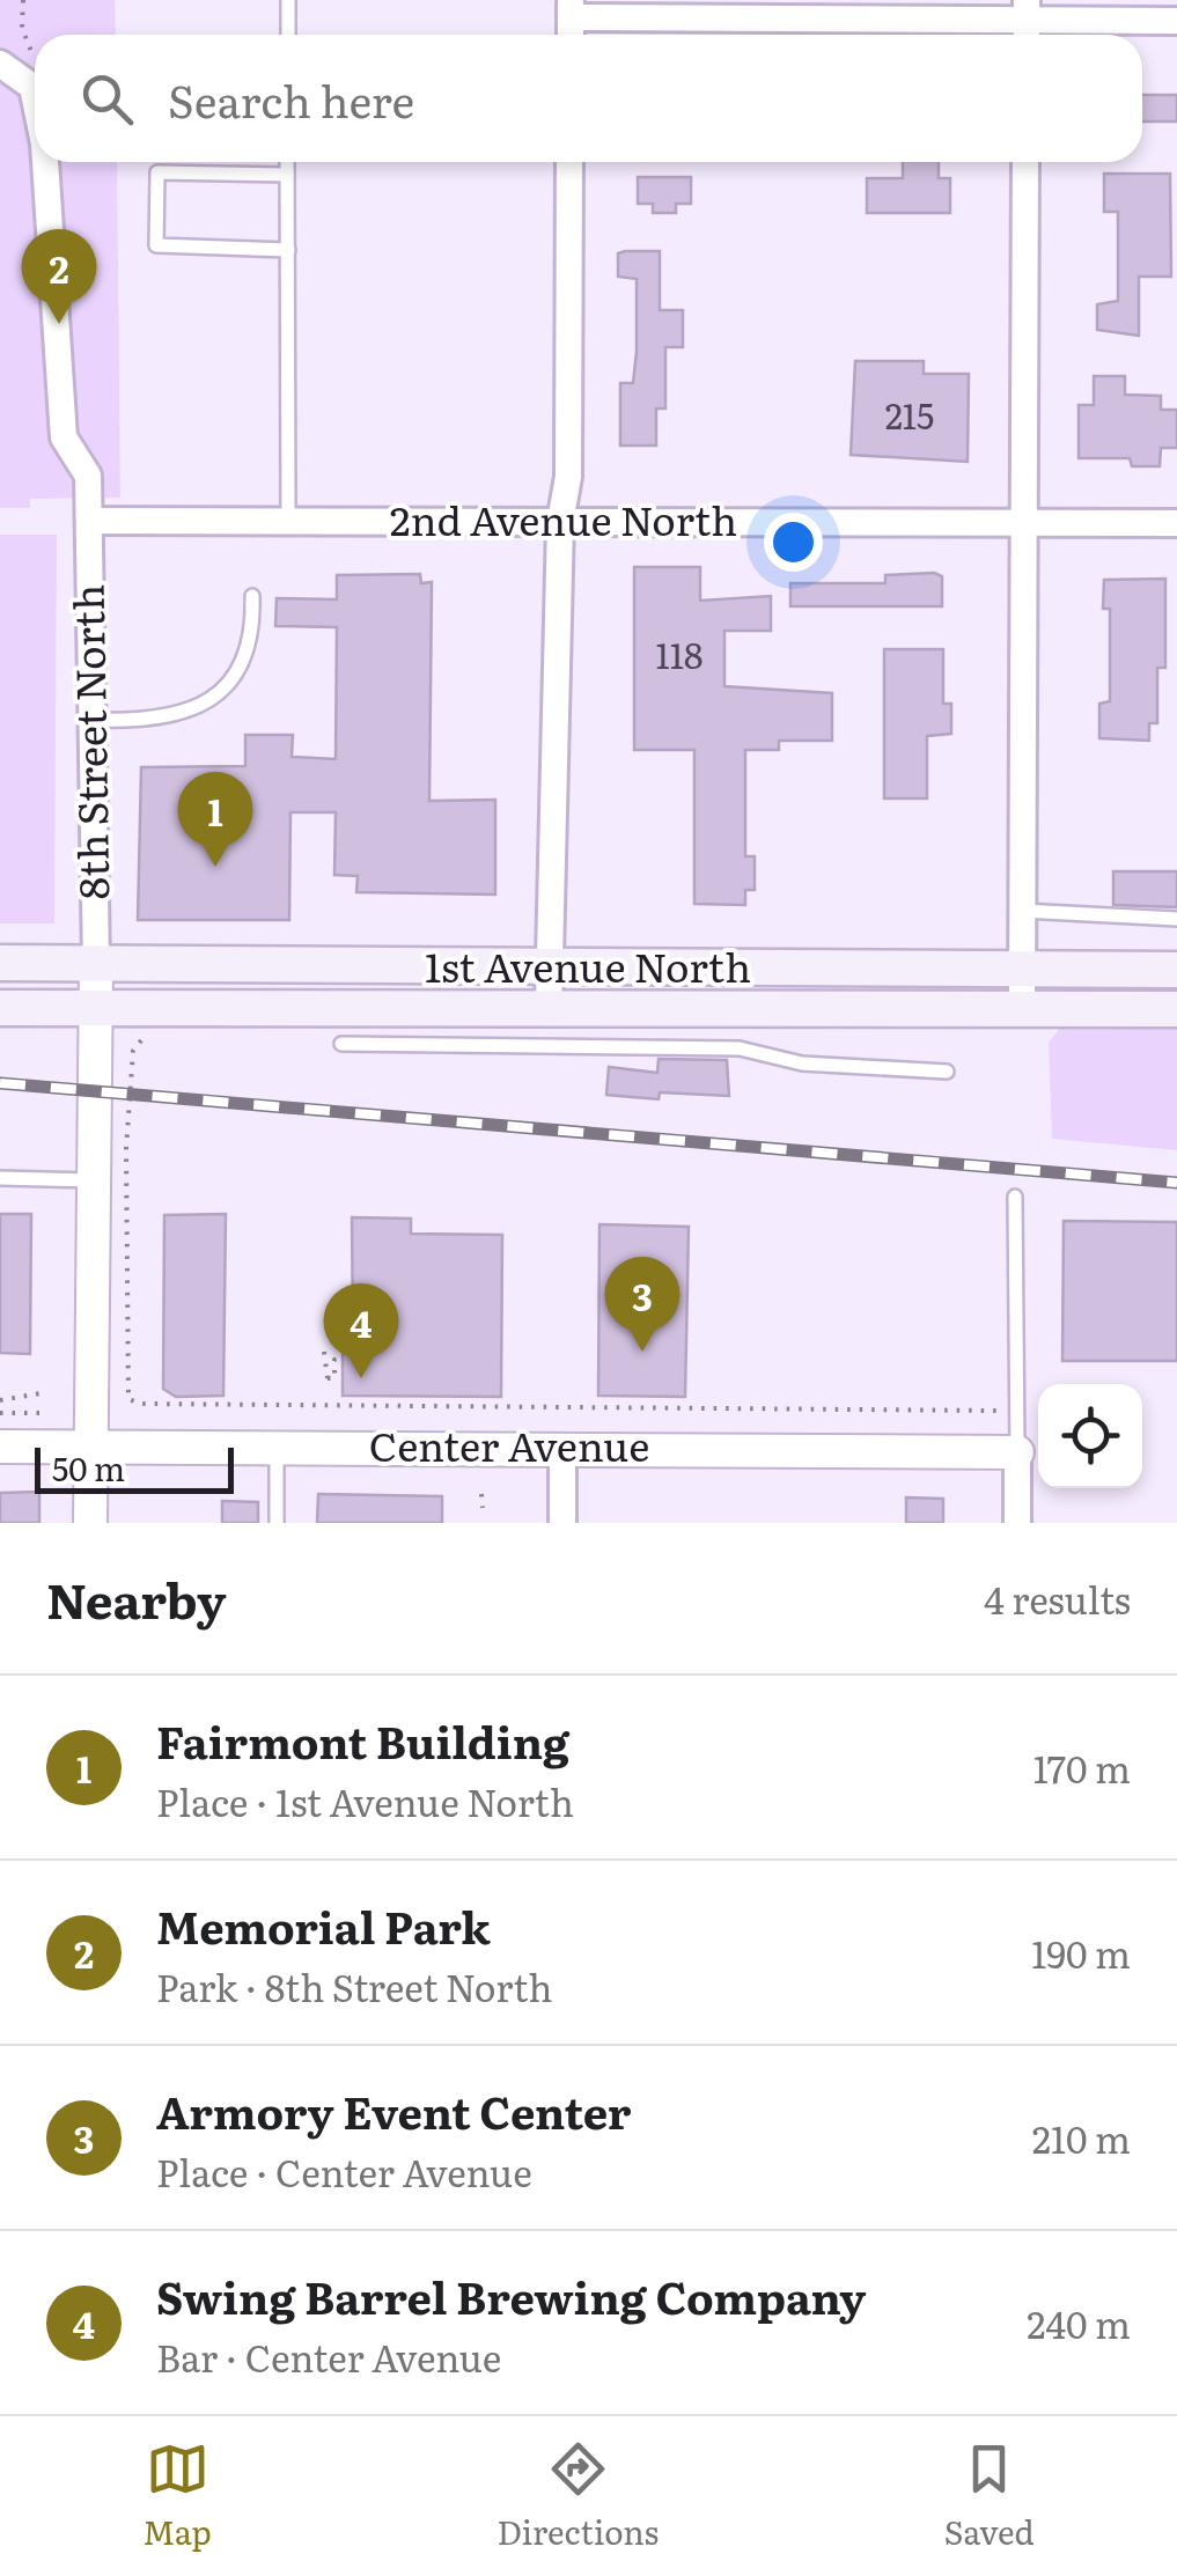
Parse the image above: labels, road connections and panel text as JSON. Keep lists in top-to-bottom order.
{
  "streets": {
    "main road": ["1st Avenue North"],
    "street": ["2nd Avenue North", "8th Street North", "Center Avenue"]
  },
  "crossings": [
    ["2nd Avenue North", "8th Street North"],
    ["8th Street North", "1st Avenue North"],
    ["8th Street North", "Center Avenue"]
  ],
  "house_numbers": ["215", "118"],
  "scale_bar": "50 m",
  "page": {
    "search": "Search here",
    "pins": [
      "2",
      "1",
      "3",
      "4"
    ],
    "scale": "50 m",
    "heading": ["Nearby", "4 results"],
    "list": [
      {
        "mark": "1",
        "name": "Fairmont Building",
        "note": "Place · 1st Avenue North",
        "value": "170 m"
      },
      {
        "mark": "2",
        "name": "Memorial Park",
        "note": "Park · 8th Street North",
        "value": "190 m"
      },
      {
        "mark": "3",
        "name": "Armory Event Center",
        "note": "Place · Center Avenue",
        "value": "210 m"
      },
      {
        "mark": "4",
        "name": "Swing Barrel Brewing Company",
        "note": "Bar · Center Avenue",
        "value": "240 m"
      }
    ],
    "nav": ["Map", "Directions", "Saved"]
  }
}
